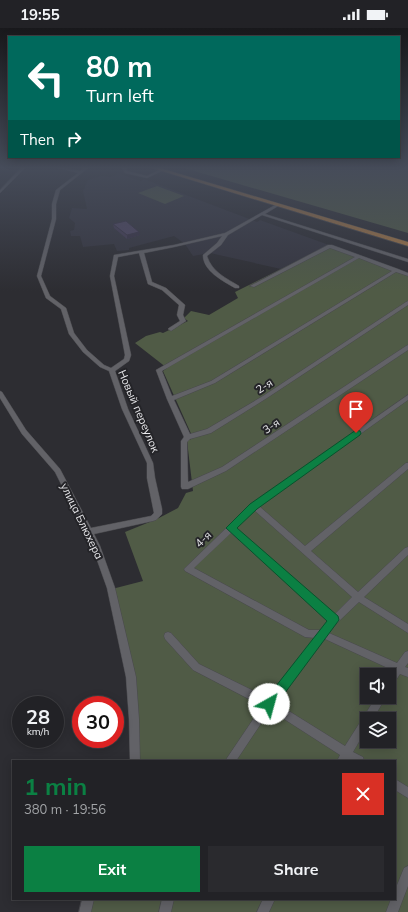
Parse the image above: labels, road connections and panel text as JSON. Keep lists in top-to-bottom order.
{
  "streets": {
    "street": [
      "2-я",
      "Новый переулок",
      "3-я",
      "улица Блюхера",
      "4-я"
    ]
  },
  "crossings": [
    ["2-я", "3-я"],
    ["Новый переулок", "улица Блюхера"]
  ],
  "page": {
    "status": "19:55",
    "turn": ["80 m", "Turn left"],
    "then": "Then",
    "speed": "28 km/h",
    "limit": "30",
    "heading": ["1 min", "380 m · 19:56"],
    "buttons": ["Exit", "Share"]
  }
}
